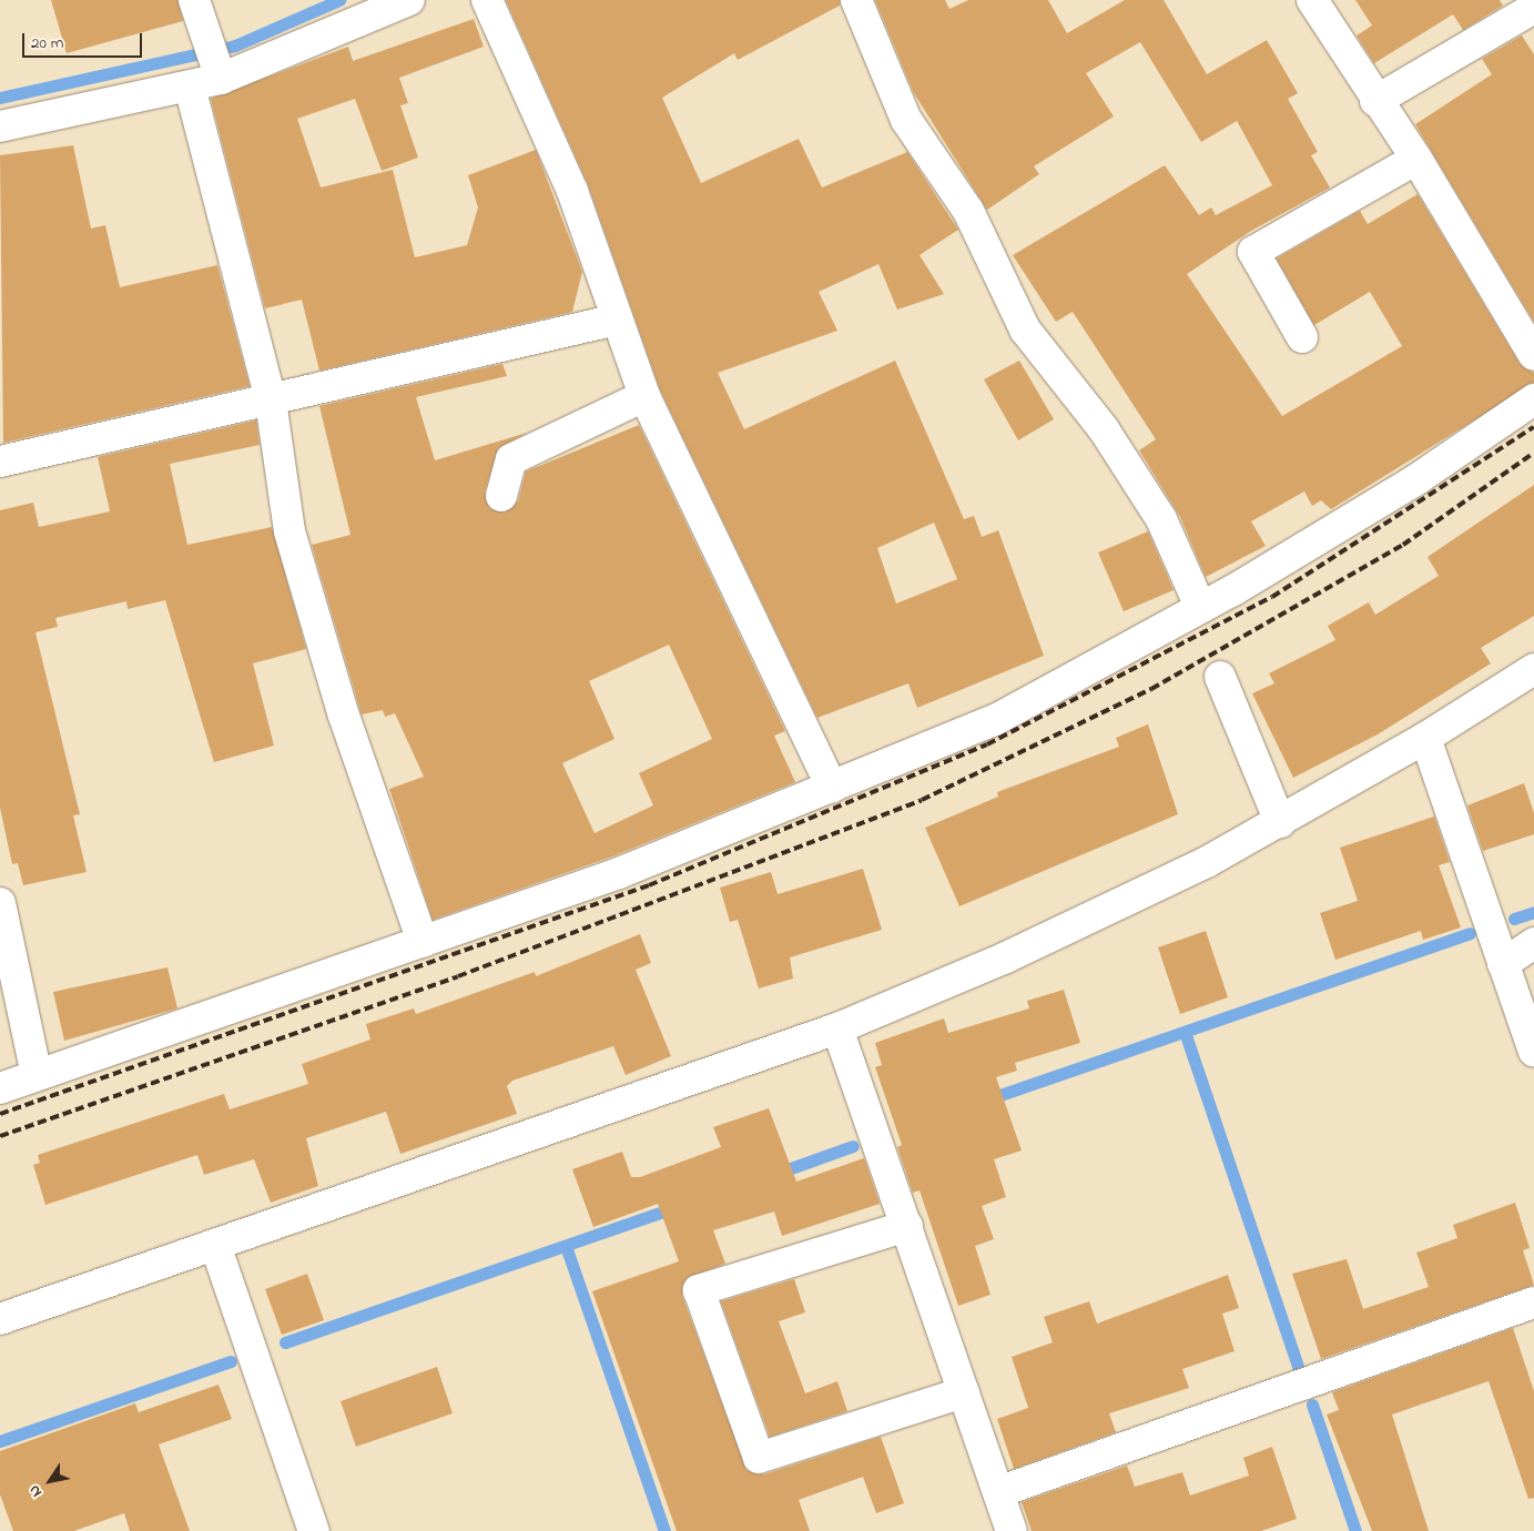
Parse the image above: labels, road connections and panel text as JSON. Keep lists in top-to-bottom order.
{
  "scale_bar": "20 m",
  "north": "bottom left"
}
